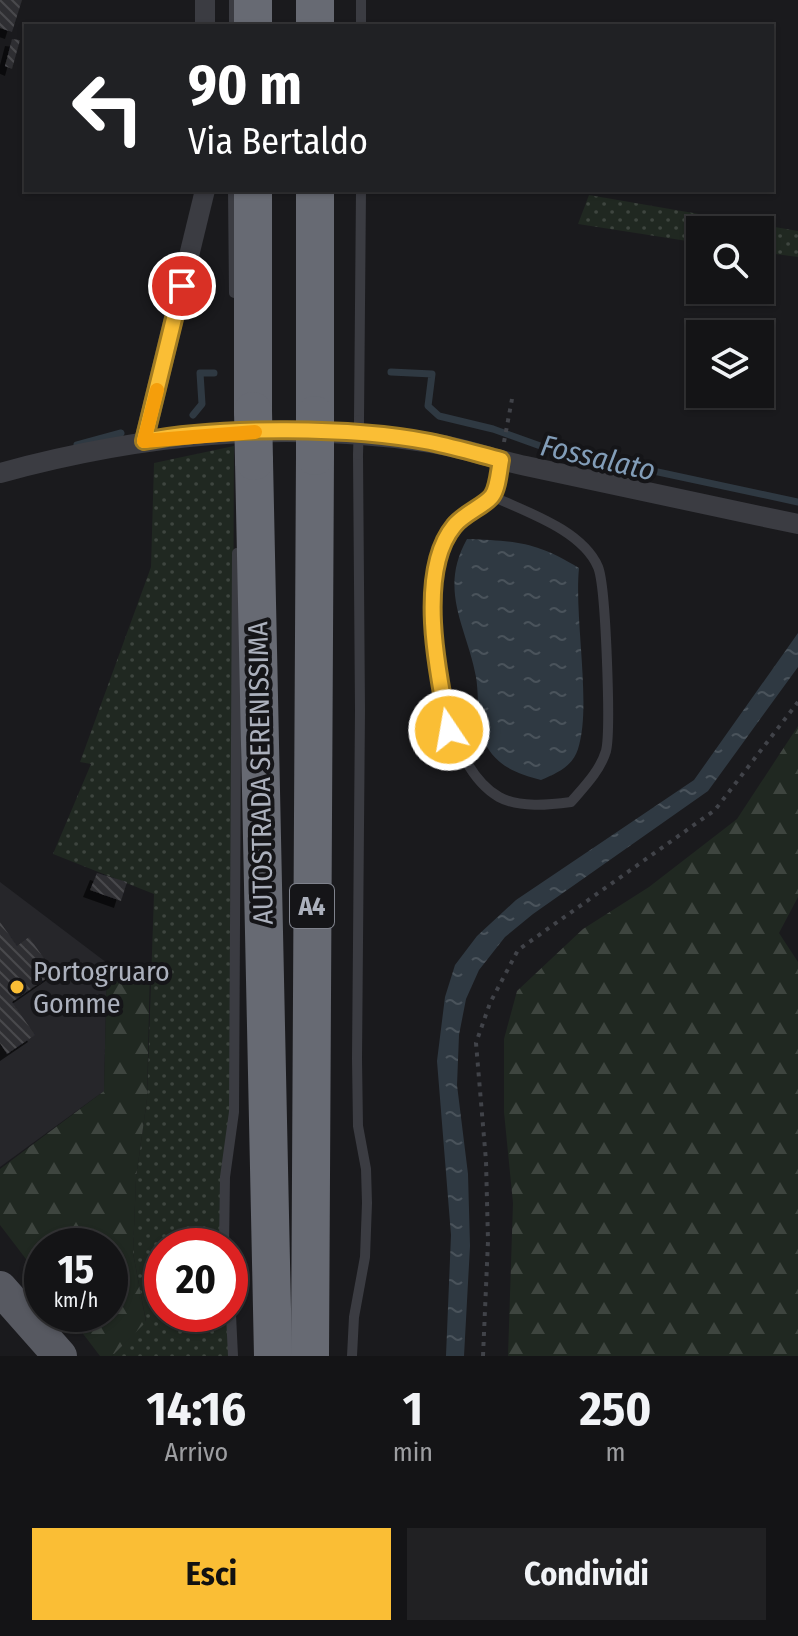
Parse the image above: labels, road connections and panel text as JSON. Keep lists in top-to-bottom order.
{
  "streets": {
    "highway": ["AUTOSTRADA SERENISSIMA", "A4"]
  },
  "water": ["Fossalato"],
  "places": ["Portogruaro Gomme"],
  "page": {
    "turn": ["90 m", "Via Bertaldo"],
    "speed": "15 km/h",
    "limit": "20",
    "eta": [
      "14:16",
      "Arrivo",
      "1",
      "min",
      "250",
      "m"
    ],
    "buttons": ["Esci", "Condividi"]
  }
}
